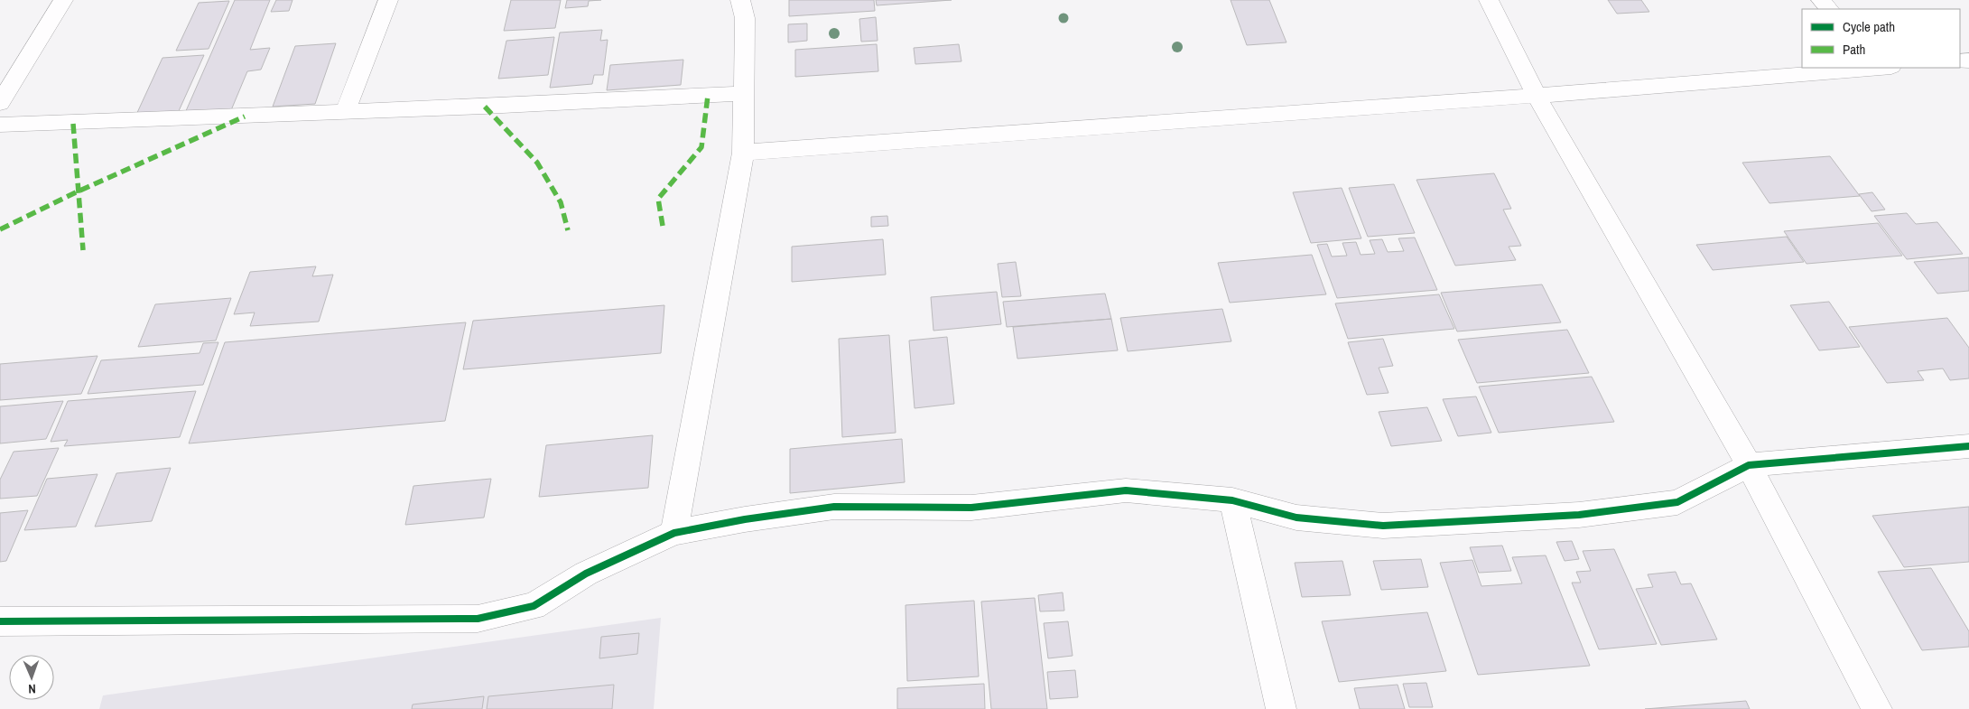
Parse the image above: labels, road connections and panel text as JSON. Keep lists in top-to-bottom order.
{
  "legend": ["Cycle path", "Path"],
  "north": "bottom"
}
